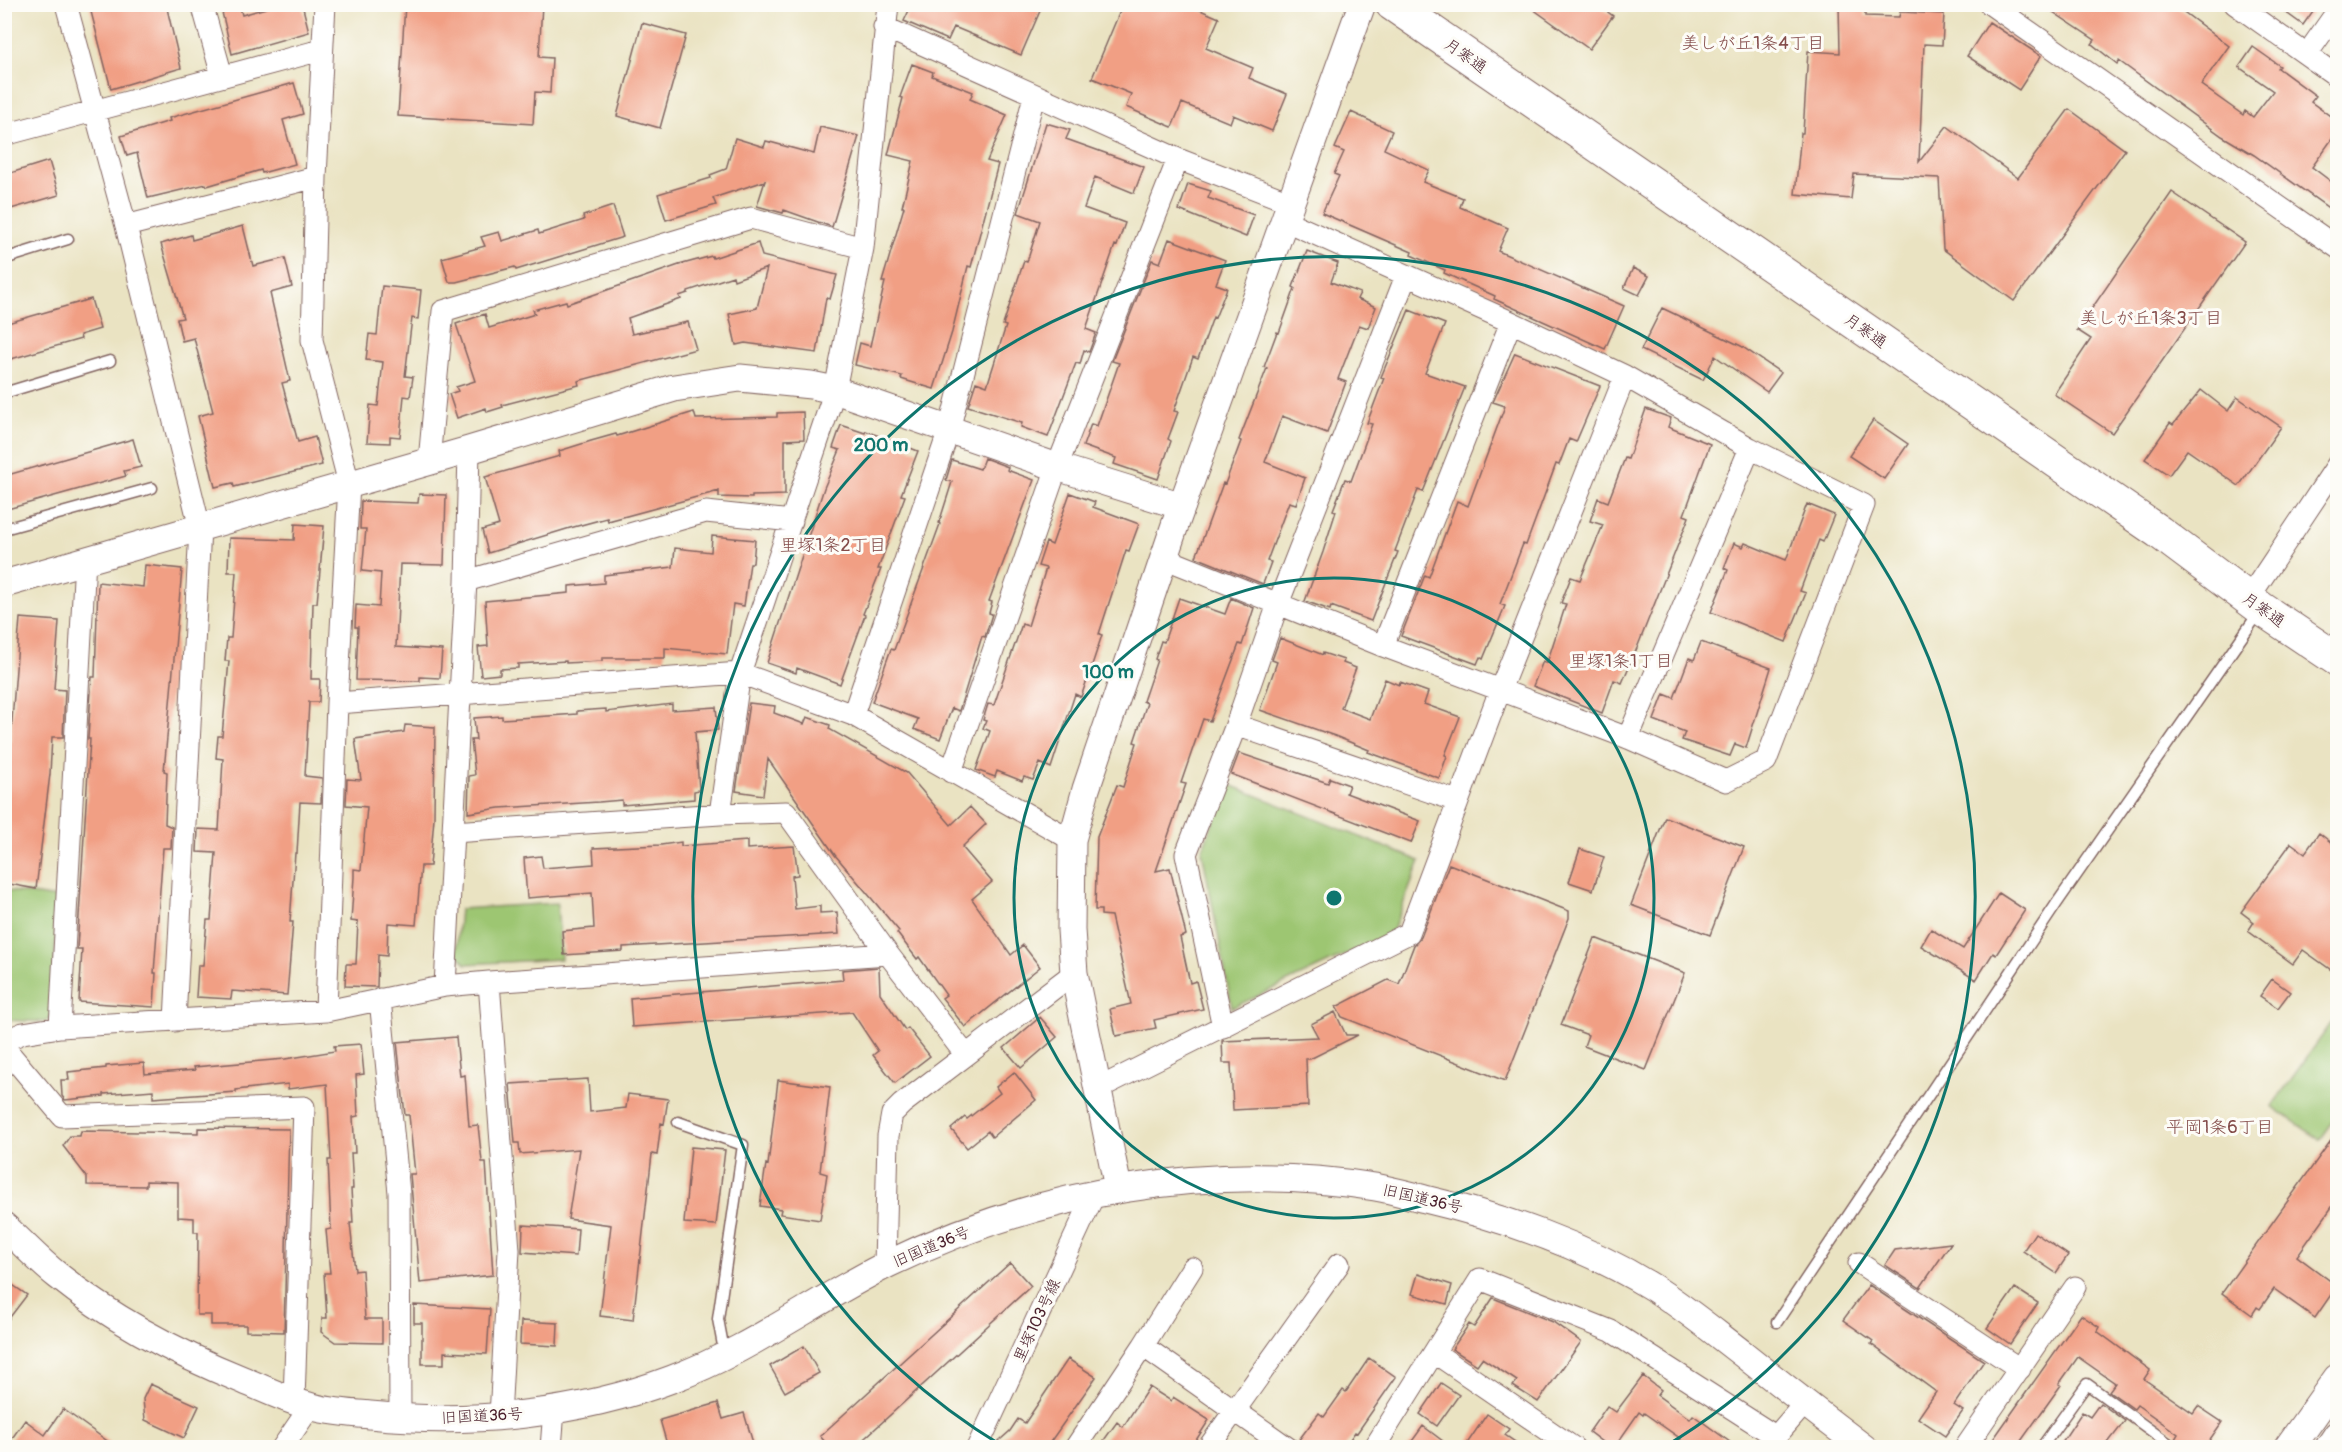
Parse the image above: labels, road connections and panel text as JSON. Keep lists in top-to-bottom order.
{
  "streets": {
    "highway": ["月寒通"],
    "street": ["旧国道36号", "里塚103号線"]
  },
  "crossings": [
    ["旧国道36号", "里塚103号線"]
  ],
  "districts": [
    "美しが丘1条4丁目",
    "美しが丘1条3丁目",
    "里塚1条2丁目",
    "里塚1条1丁目",
    "平岡1条6丁目"
  ],
  "rings": ["200 m", "100 m"]
}
